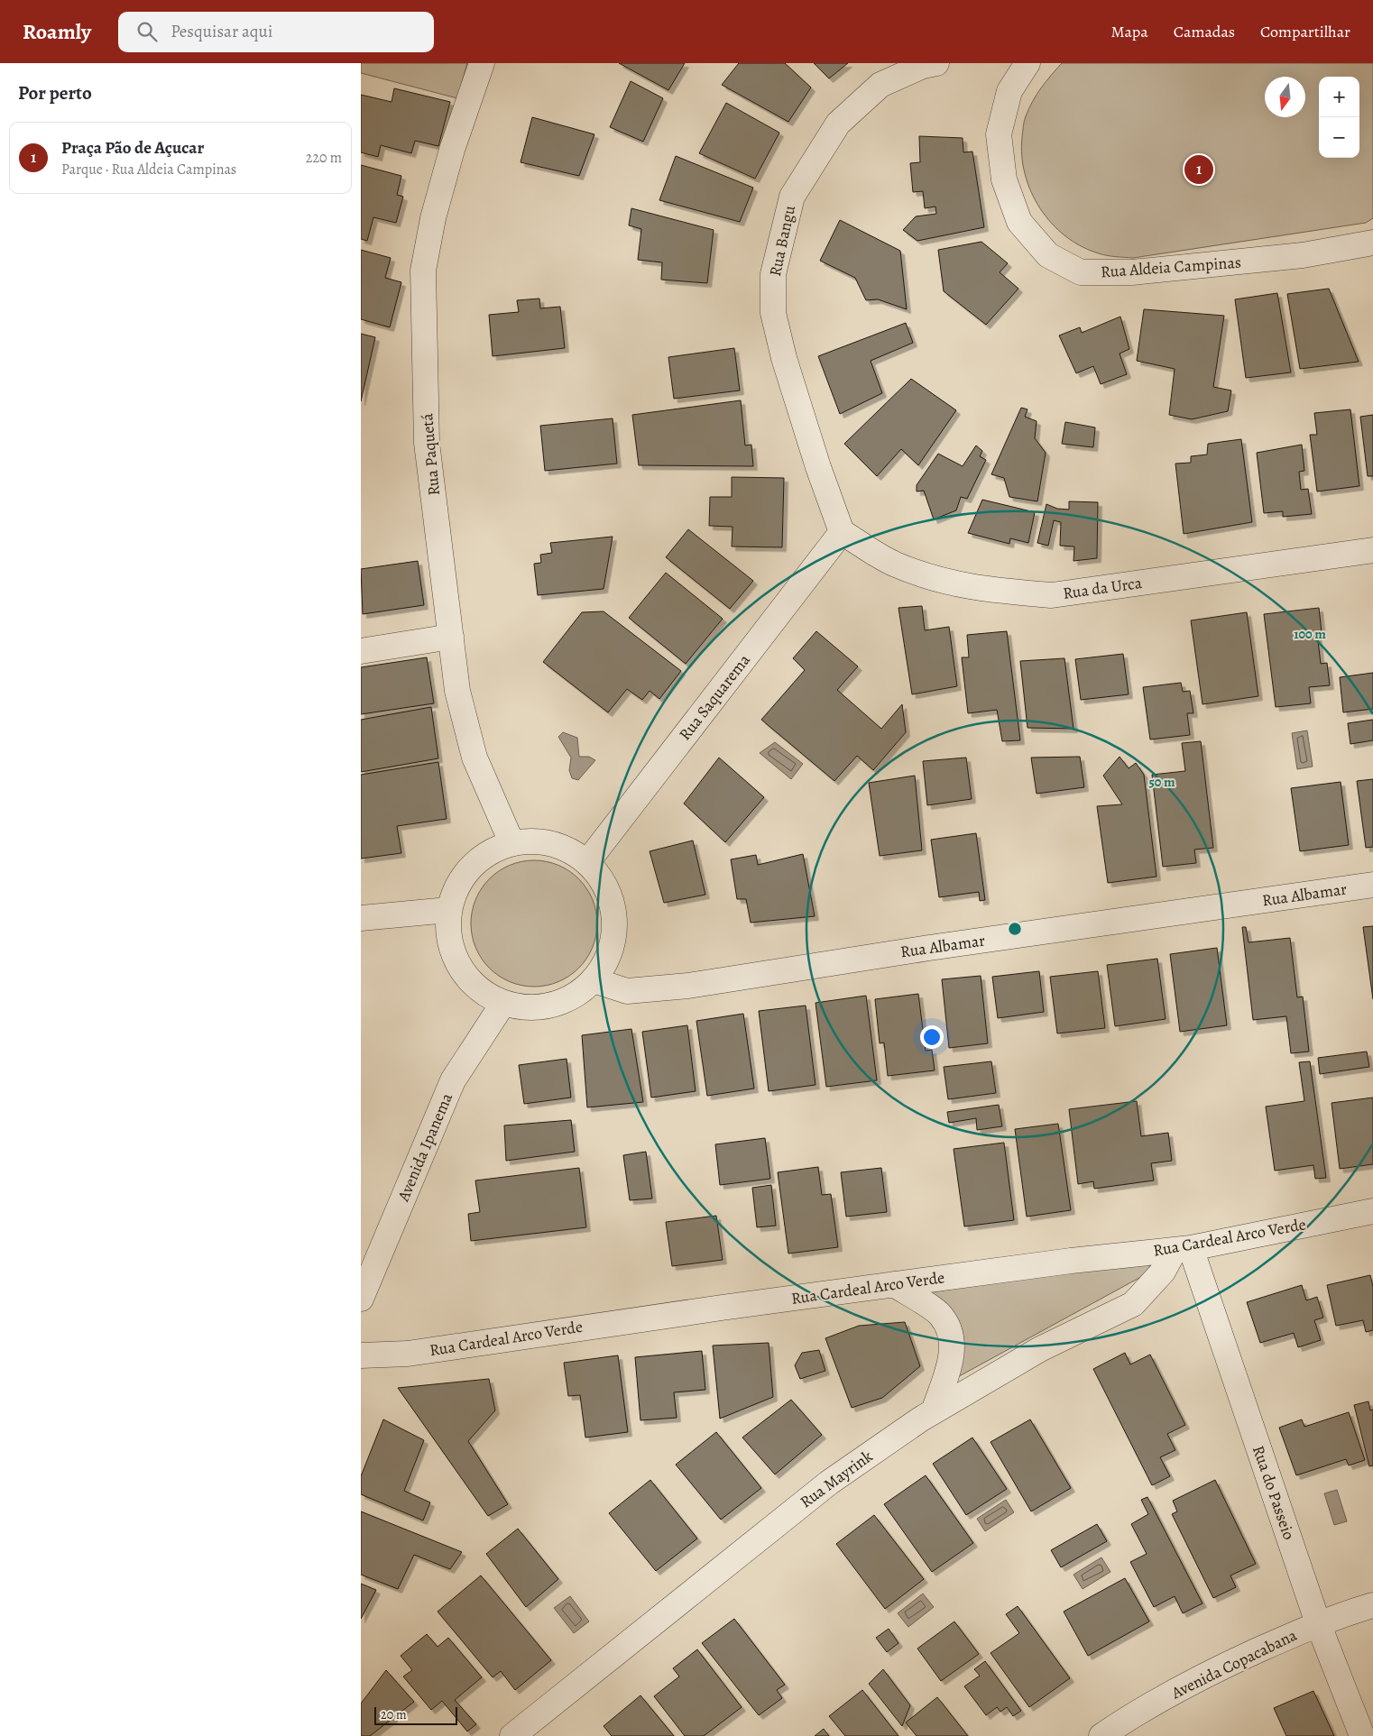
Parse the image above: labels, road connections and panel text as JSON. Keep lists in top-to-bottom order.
{
  "streets": {
    "street": [
      "Rua Bangu",
      "Rua Aldeia Campinas",
      "Rua Paquetá",
      "Rua da Urca",
      "Rua Saquarema",
      "Rua Albamar",
      "Avenida Ipanema",
      "Rua Cardeal Arco Verde",
      "Rua Mayrink",
      "Rua do Passeio",
      "Avenida Copacabana"
    ]
  },
  "crossings": [
    ["Rua Bangu", "Rua da Urca"],
    ["Rua Bangu", "Rua Saquarema"],
    ["Rua da Urca", "Rua Saquarema"],
    ["Rua Cardeal Arco Verde", "Rua Mayrink"],
    ["Rua Cardeal Arco Verde", "Rua do Passeio"],
    ["Rua Mayrink", "Rua do Passeio"],
    ["Rua do Passeio", "Avenida Copacabana"]
  ],
  "scale_bar": "20 m",
  "north": "bottom",
  "page": {
    "header": "Roamly",
    "search": "Pesquisar aqui",
    "nav": ["Mapa", "Camadas", "Compartilhar"],
    "heading": "Por perto",
    "map_buttons": ["+", "−"],
    "list": [
      {
        "mark": "1",
        "name": "Praça Pão de Açucar",
        "note": "Parque · Rua Aldeia Campinas",
        "value": "220 m"
      }
    ],
    "pins": "1",
    "scale": "20 m"
  },
  "rings": ["100 m", "50 m"]
}
